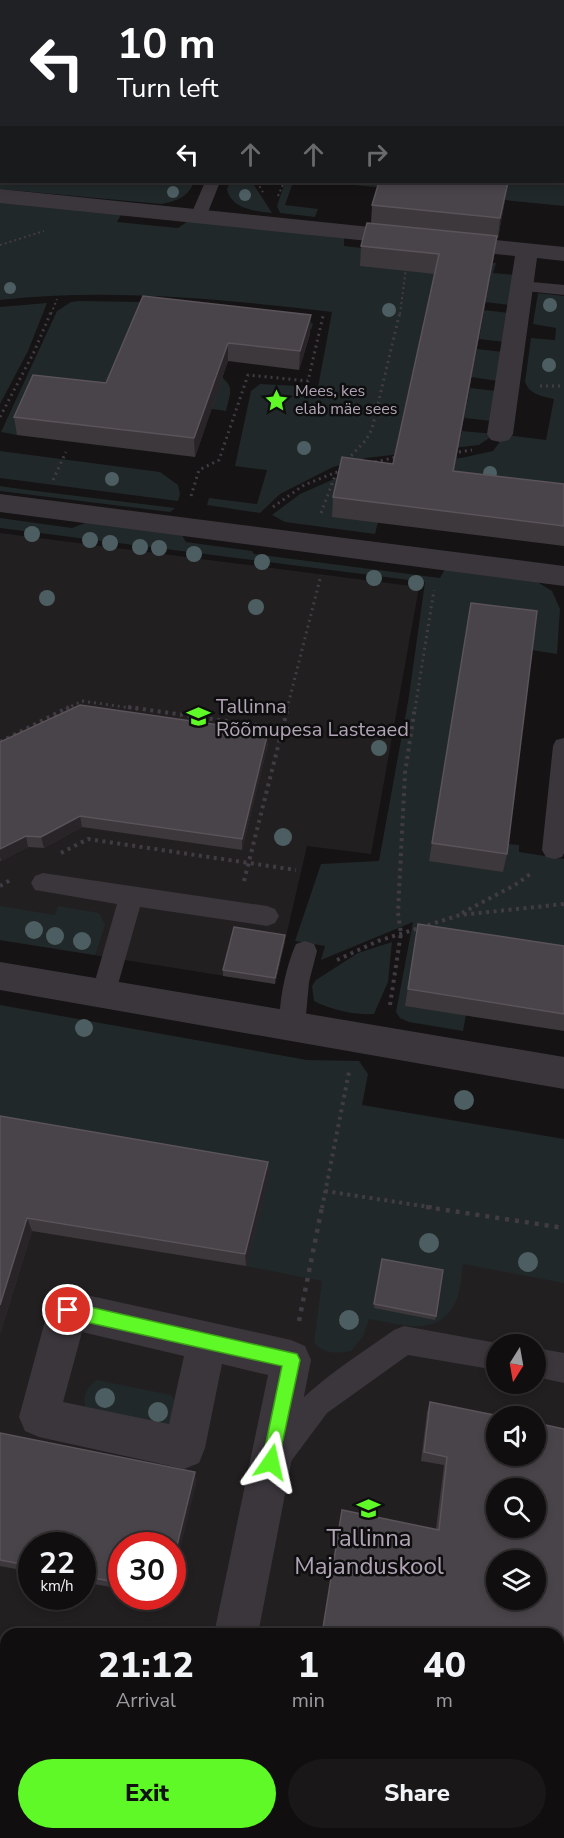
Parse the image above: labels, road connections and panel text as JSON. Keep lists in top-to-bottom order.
{
  "places": {
    "place": ["Mees, kes elab mäe sees"],
    "school or university": ["Tallinna Rõõmupesa Lasteaed", "Tallinna Majanduskool"]
  },
  "north": "bottom",
  "page": {
    "turn": ["10 m", "Turn left"],
    "speed": "22 km/h",
    "limit": "30",
    "eta": [
      "21:12",
      "Arrival",
      "1",
      "min",
      "40",
      "m"
    ],
    "buttons": ["Exit", "Share"]
  }
}
